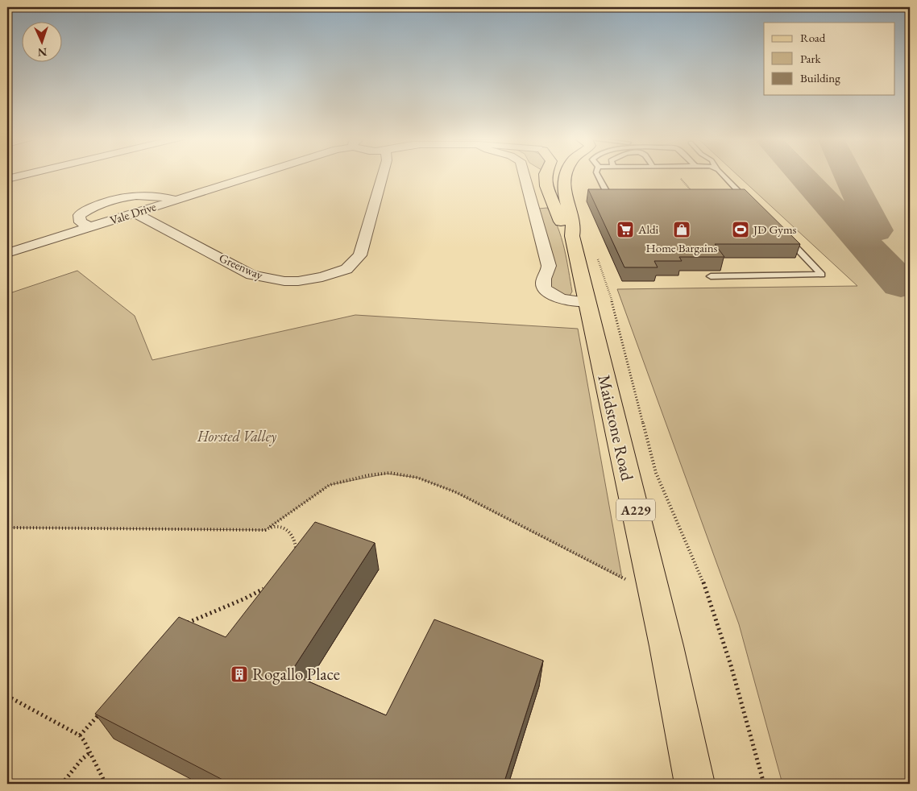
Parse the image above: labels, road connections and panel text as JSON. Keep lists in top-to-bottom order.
{
  "streets": {
    "main road": ["Maidstone Road", "A229"],
    "street": ["Vale Drive", "Greenway"]
  },
  "crossings": [
    ["Vale Drive", "Greenway"]
  ],
  "parks": ["Horsted Valley"],
  "places": {
    "supermarket": ["Aldi"],
    "shop": ["Home Bargains"],
    "sports": ["JD Gyms"],
    "building": ["Rogallo Place"]
  },
  "legend": ["Road", "Park", "Building"],
  "north": "bottom"
}
